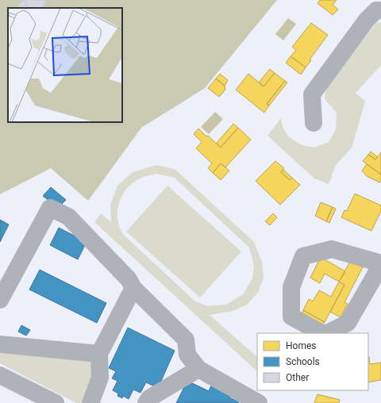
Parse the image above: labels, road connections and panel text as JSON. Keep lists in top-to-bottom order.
{
  "legend": ["Homes", "Schools", "Other"]
}
